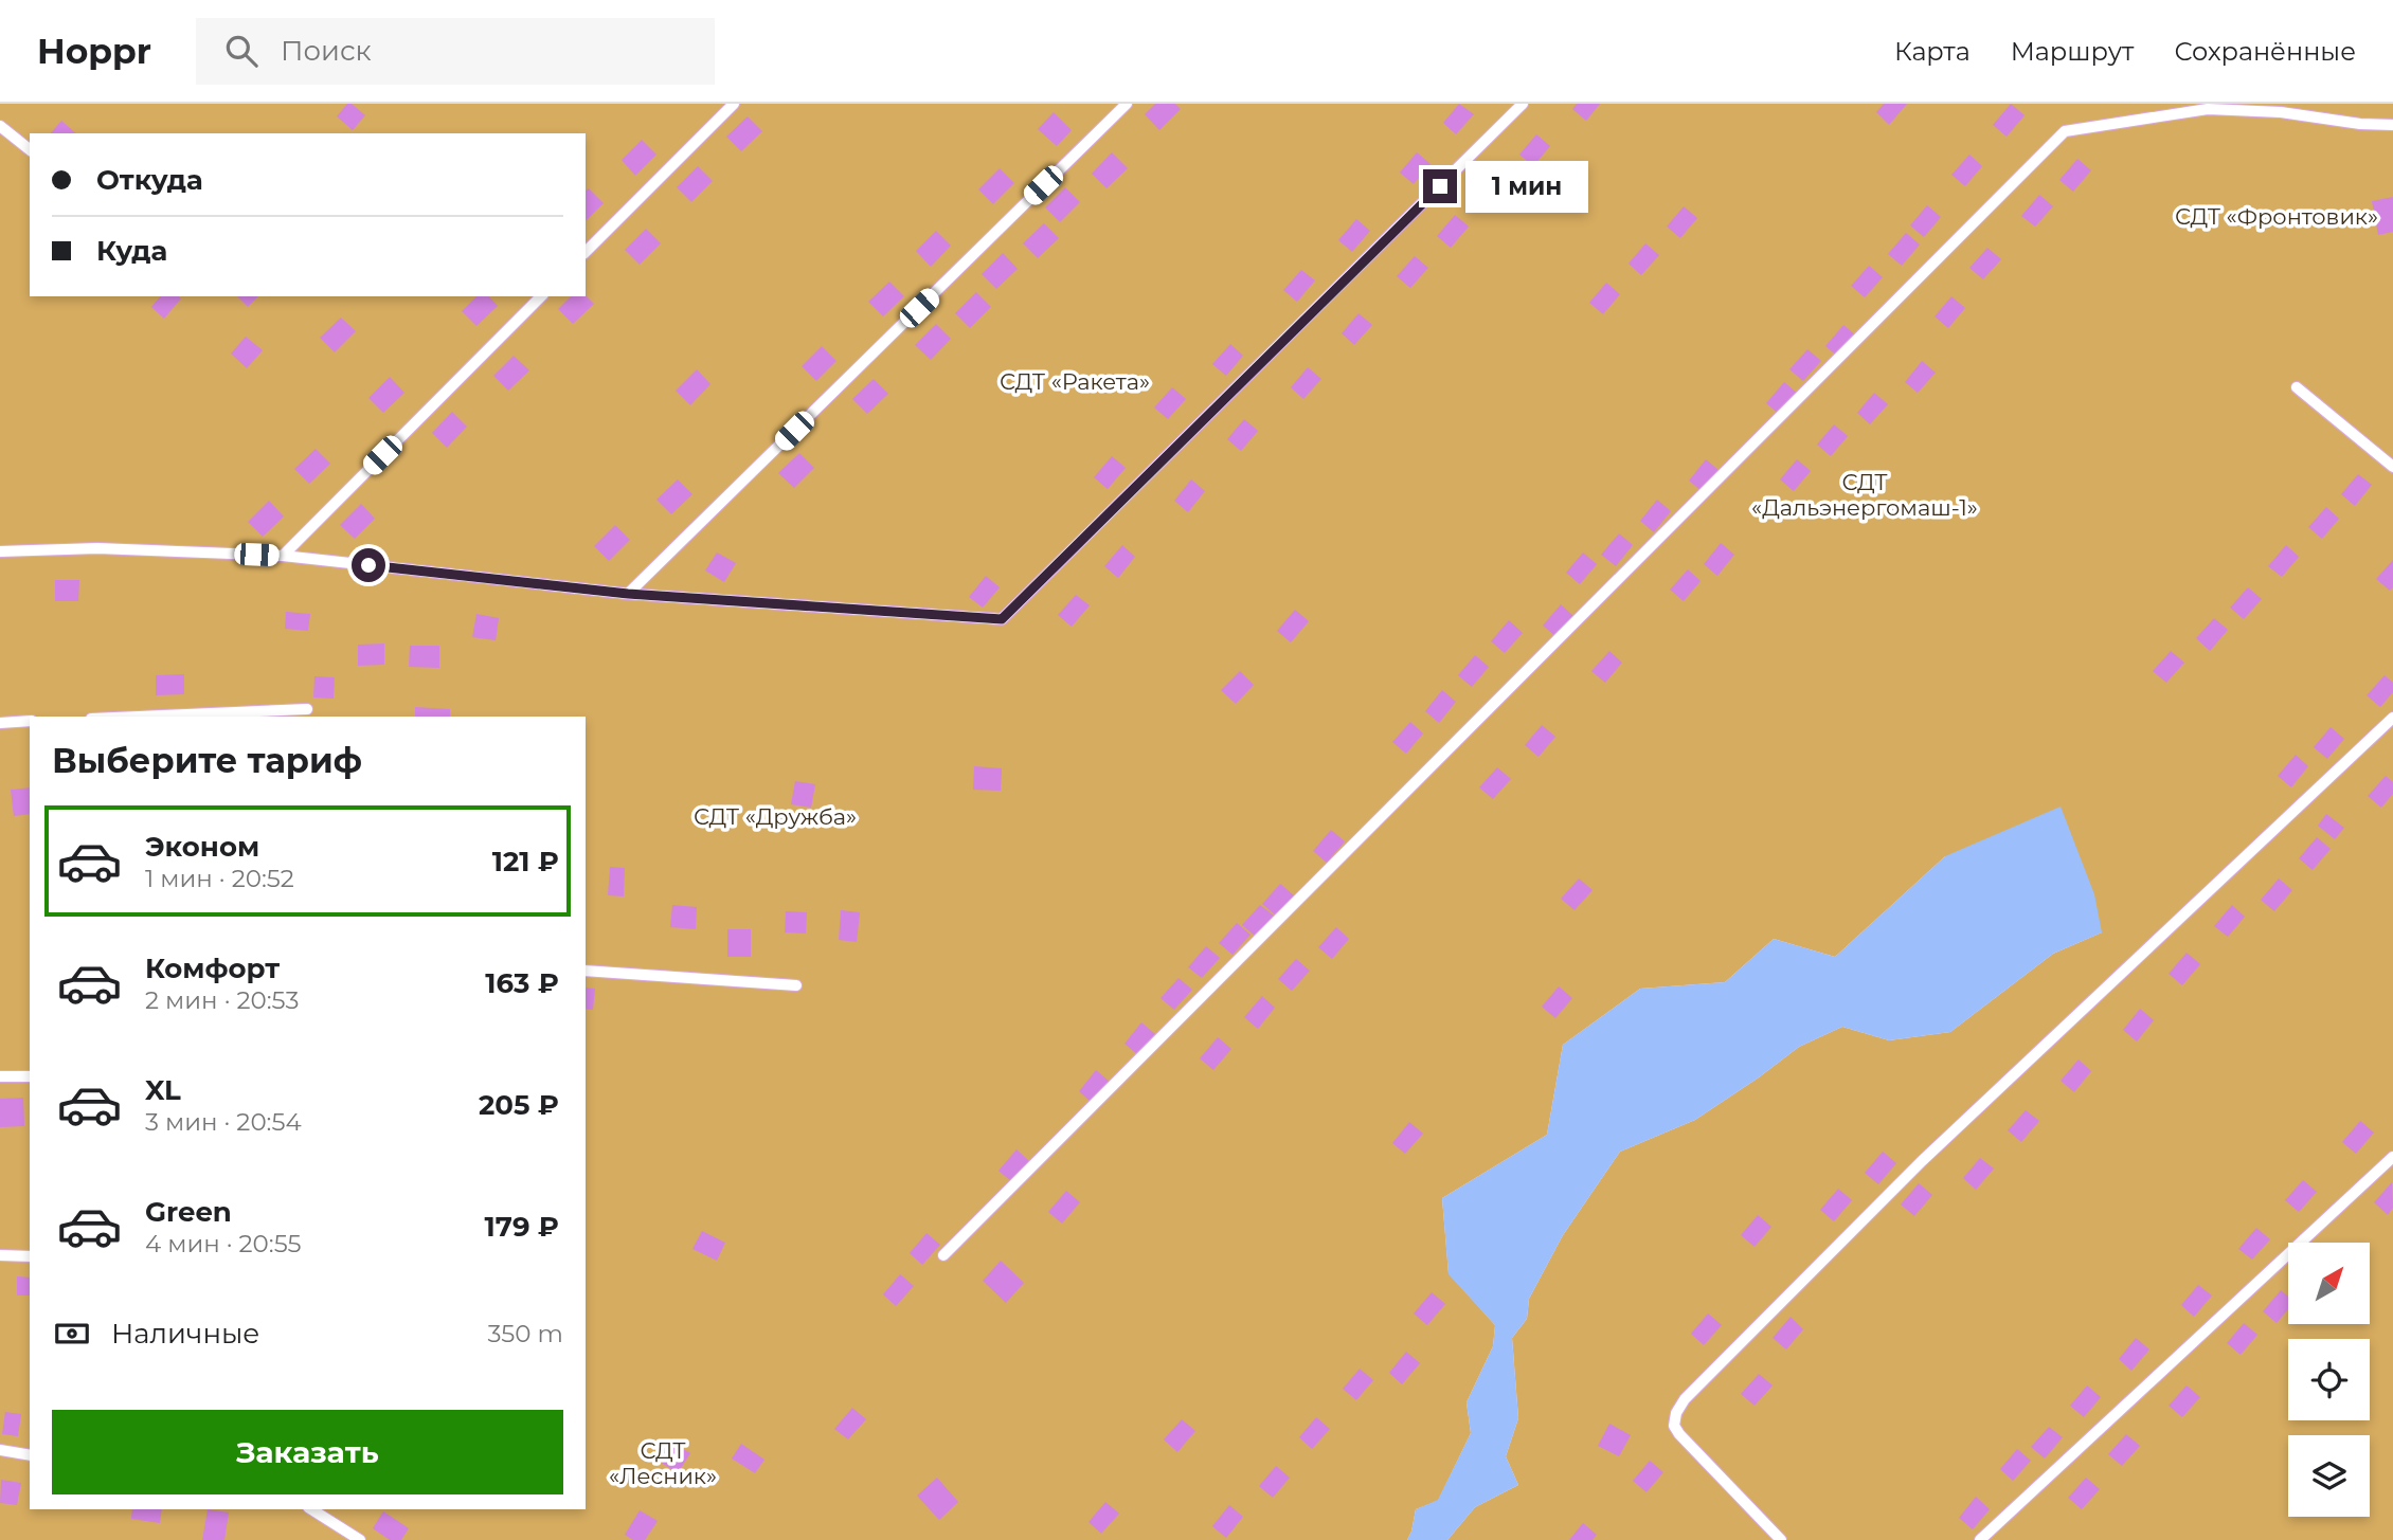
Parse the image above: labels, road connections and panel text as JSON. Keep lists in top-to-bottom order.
{
  "parks": [
    "СДТ «Фронтовик»",
    "СДТ «Ракета»",
    "СДТ «Дальэнергомаш-1»",
    "СДТ «Дружба»",
    "СДТ «Лесник»"
  ],
  "north": "top right",
  "page": {
    "header": "Hoppr",
    "search": "Поиск",
    "nav": ["Карта", "Маршрут", "Сохранённые"],
    "banner": ["Откуда", "Куда"],
    "bubble": "1 мин",
    "heading": "Выберите тариф",
    "list": [
      {
        "name": "Эконом",
        "note": "1 мин · 20:52",
        "value": "121 ₽"
      },
      {
        "name": "Комфорт",
        "note": "2 мин · 20:53",
        "value": "163 ₽"
      },
      {
        "name": "XL",
        "note": "3 мин · 20:54",
        "value": "205 ₽"
      },
      {
        "name": "Green",
        "note": "4 мин · 20:55",
        "value": "179 ₽"
      }
    ],
    "pay": ["Наличные", "350 m"],
    "buttons": "Заказать"
  }
}
